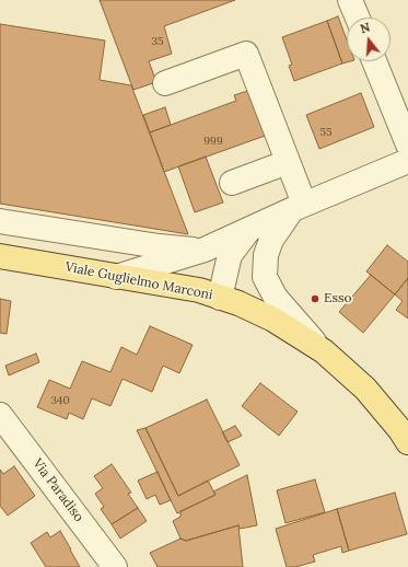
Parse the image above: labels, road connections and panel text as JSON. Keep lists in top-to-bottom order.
{
  "streets": {
    "main road": ["Viale Guglielmo Marconi"],
    "street": ["Via Paradiso"]
  },
  "places": ["Esso"],
  "house_numbers": [
    "35",
    "55",
    "999",
    "340"
  ],
  "north": "top"
}
